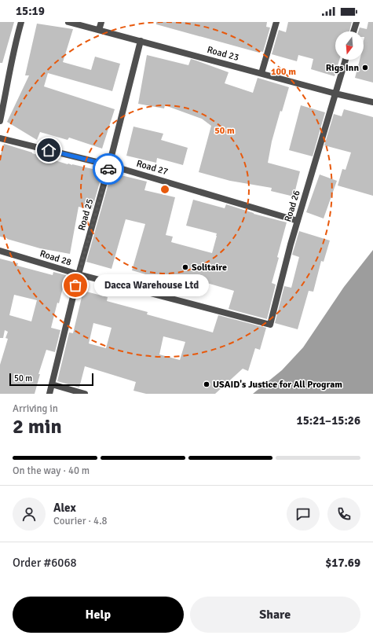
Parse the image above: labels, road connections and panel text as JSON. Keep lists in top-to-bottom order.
{
  "streets": {
    "street": [
      "Road 23",
      "Road 27",
      "Road 26",
      "Road 25",
      "Road 28"
    ]
  },
  "crossings": [
    ["Road 23", "Road 26"],
    ["Road 23", "Road 25"],
    ["Road 27", "Road 26"],
    ["Road 27", "Road 25"],
    ["Road 26", "Road 28"],
    ["Road 25", "Road 28"]
  ],
  "places": [
    "Rigs Inn",
    "Solitaire",
    "Dacca Warehouse Ltd",
    "USAID's Justice for All Program"
  ],
  "scale_bar": "50 m",
  "north": "bottom",
  "page": {
    "status": "15:19",
    "bubble": "Dacca Warehouse Ltd",
    "scale": "50 m",
    "heading": ["2 min", "Arriving in", "15:21–15:26"],
    "panel": [
      "Alex",
      "Courier · 4.8",
      "Order #6068",
      "$17.69"
    ],
    "bar": "On the way · 40 m",
    "buttons": ["Help", "Share"]
  },
  "rings": ["100 m", "50 m"]
}
